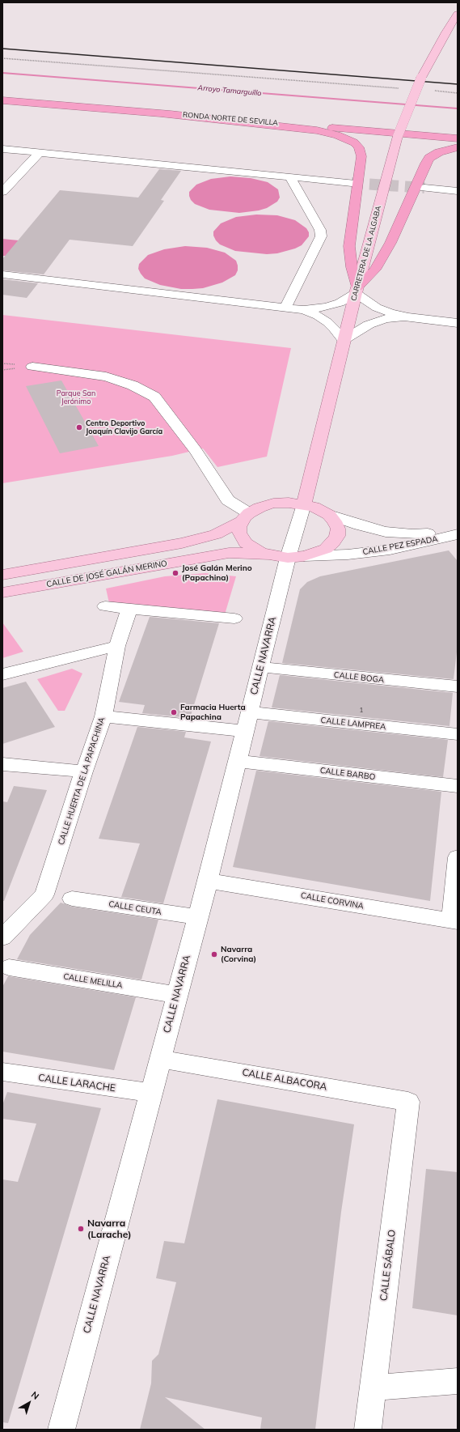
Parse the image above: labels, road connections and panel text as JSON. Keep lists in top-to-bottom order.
{
  "streets": {
    "highway": ["RONDA NORTE DE SEVILLA"],
    "main road": ["CARRETERA DE LA ALGABA", "CALLE DE JOSÉ GALÁN MERINO"],
    "street": [
      "CALLE PEZ ESPADA",
      "CALLE NAVARRA",
      "CALLE BOGA",
      "CALLE LAMPREA",
      "CALLE BARBO",
      "CALLE HUERTA DE LA PAPACHINA",
      "CALLE CORVINA",
      "CALLE CEUTA",
      "CALLE MELILLA",
      "CALLE ALBACORA",
      "CALLE LARACHE",
      "CALLE SÁBALO"
    ]
  },
  "crossings": [
    ["CARRETERA DE LA ALGABA", "CALLE NAVARRA"],
    ["CALLE PEZ ESPADA", "CALLE DE JOSÉ GALÁN MERINO"],
    ["CALLE PEZ ESPADA", "CALLE NAVARRA"],
    ["CALLE DE JOSÉ GALÁN MERINO", "CALLE NAVARRA"],
    ["CALLE NAVARRA", "CALLE BOGA"],
    ["CALLE NAVARRA", "CALLE LAMPREA"],
    ["CALLE NAVARRA", "CALLE BARBO"],
    ["CALLE NAVARRA", "CALLE CORVINA"],
    ["CALLE NAVARRA", "CALLE CEUTA"],
    ["CALLE NAVARRA", "CALLE MELILLA"],
    ["CALLE NAVARRA", "CALLE ALBACORA"],
    ["CALLE NAVARRA", "CALLE LARACHE"],
    ["CALLE HUERTA DE LA PAPACHINA", "CALLE CEUTA"],
    ["CALLE ALBACORA", "CALLE SÁBALO"]
  ],
  "water": ["Arroyo Tamarguillo"],
  "parks": ["Parque San Jerónimo"],
  "places": [
    "Centro Deportivo Joaquín Clavijo García",
    "José Galán Merino (Papachina)",
    "Farmacia Huerta Papachina",
    "Navarra (Corvina)",
    "Navarra (Larache)"
  ],
  "house_numbers": ["1"],
  "north": "top right"
}
